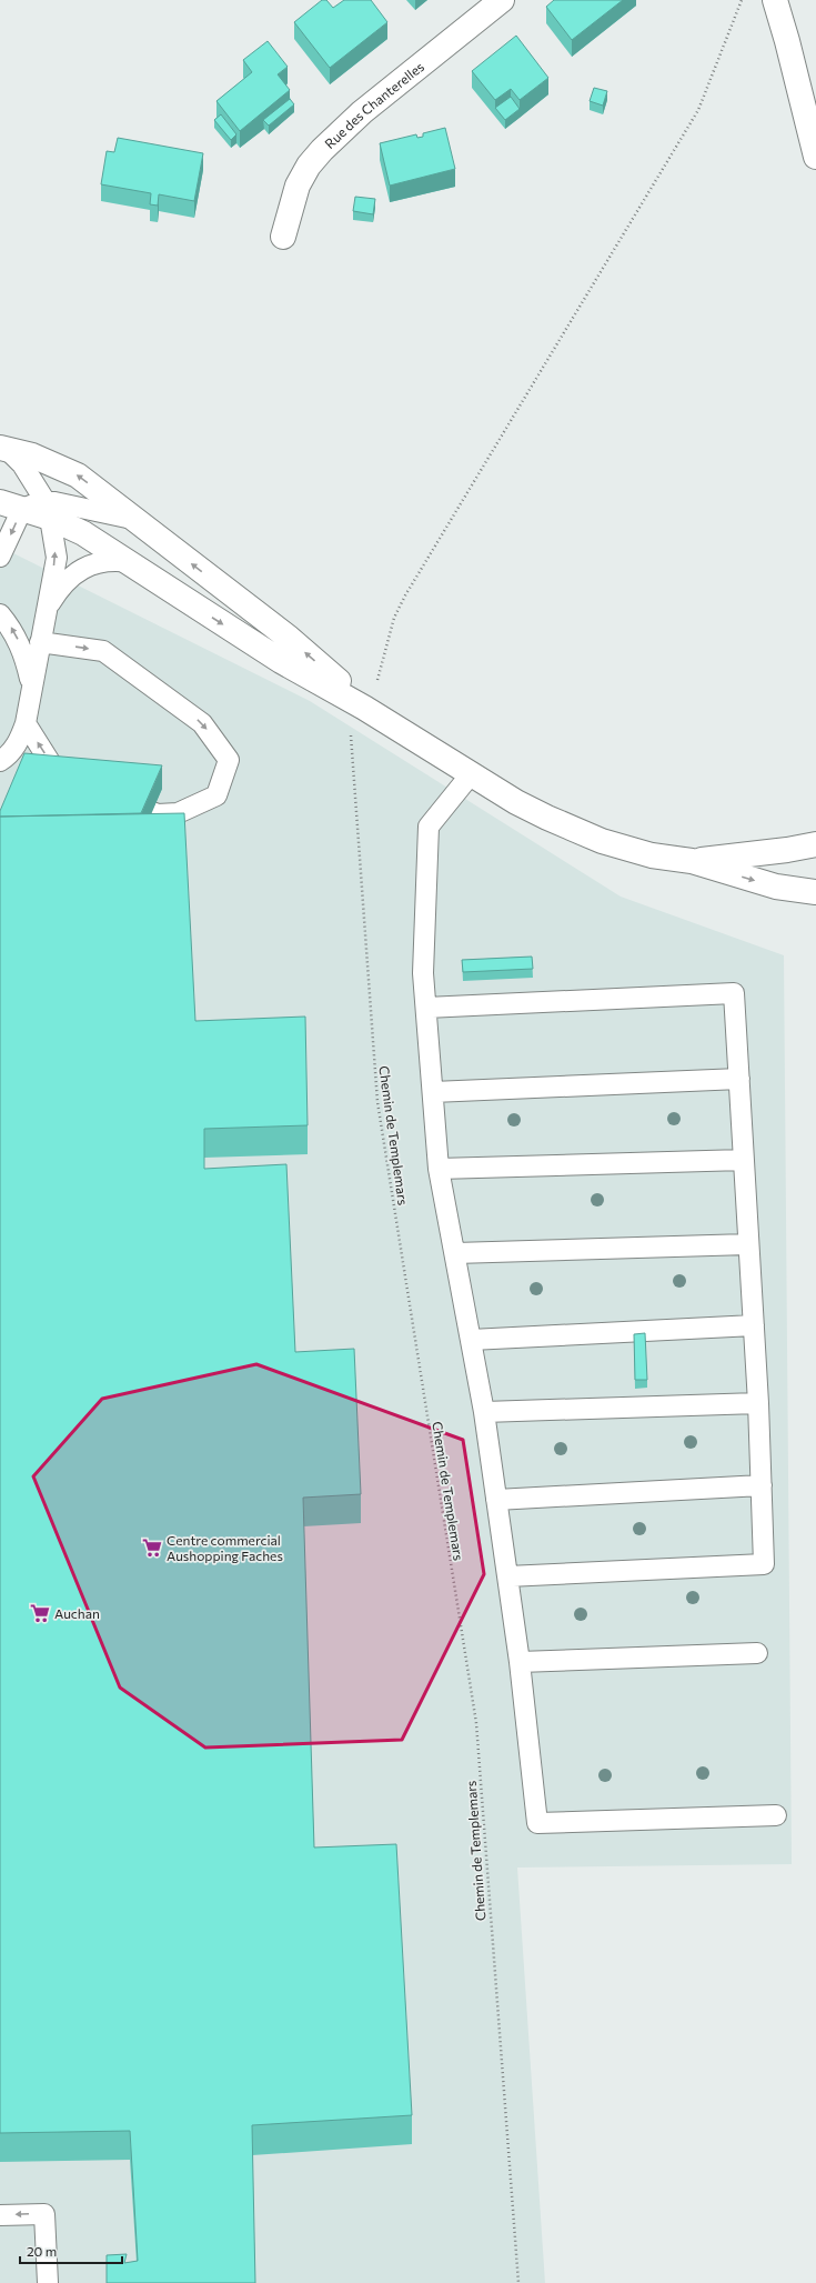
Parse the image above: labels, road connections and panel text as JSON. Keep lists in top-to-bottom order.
{
  "streets": {
    "street": ["Rue des Chanterelles"],
    "path": ["Chemin de Templemars"]
  },
  "places": {
    "supermarket": ["Centre commercial Aushopping Faches", "Auchan"]
  },
  "scale_bar": "20 m"
}
